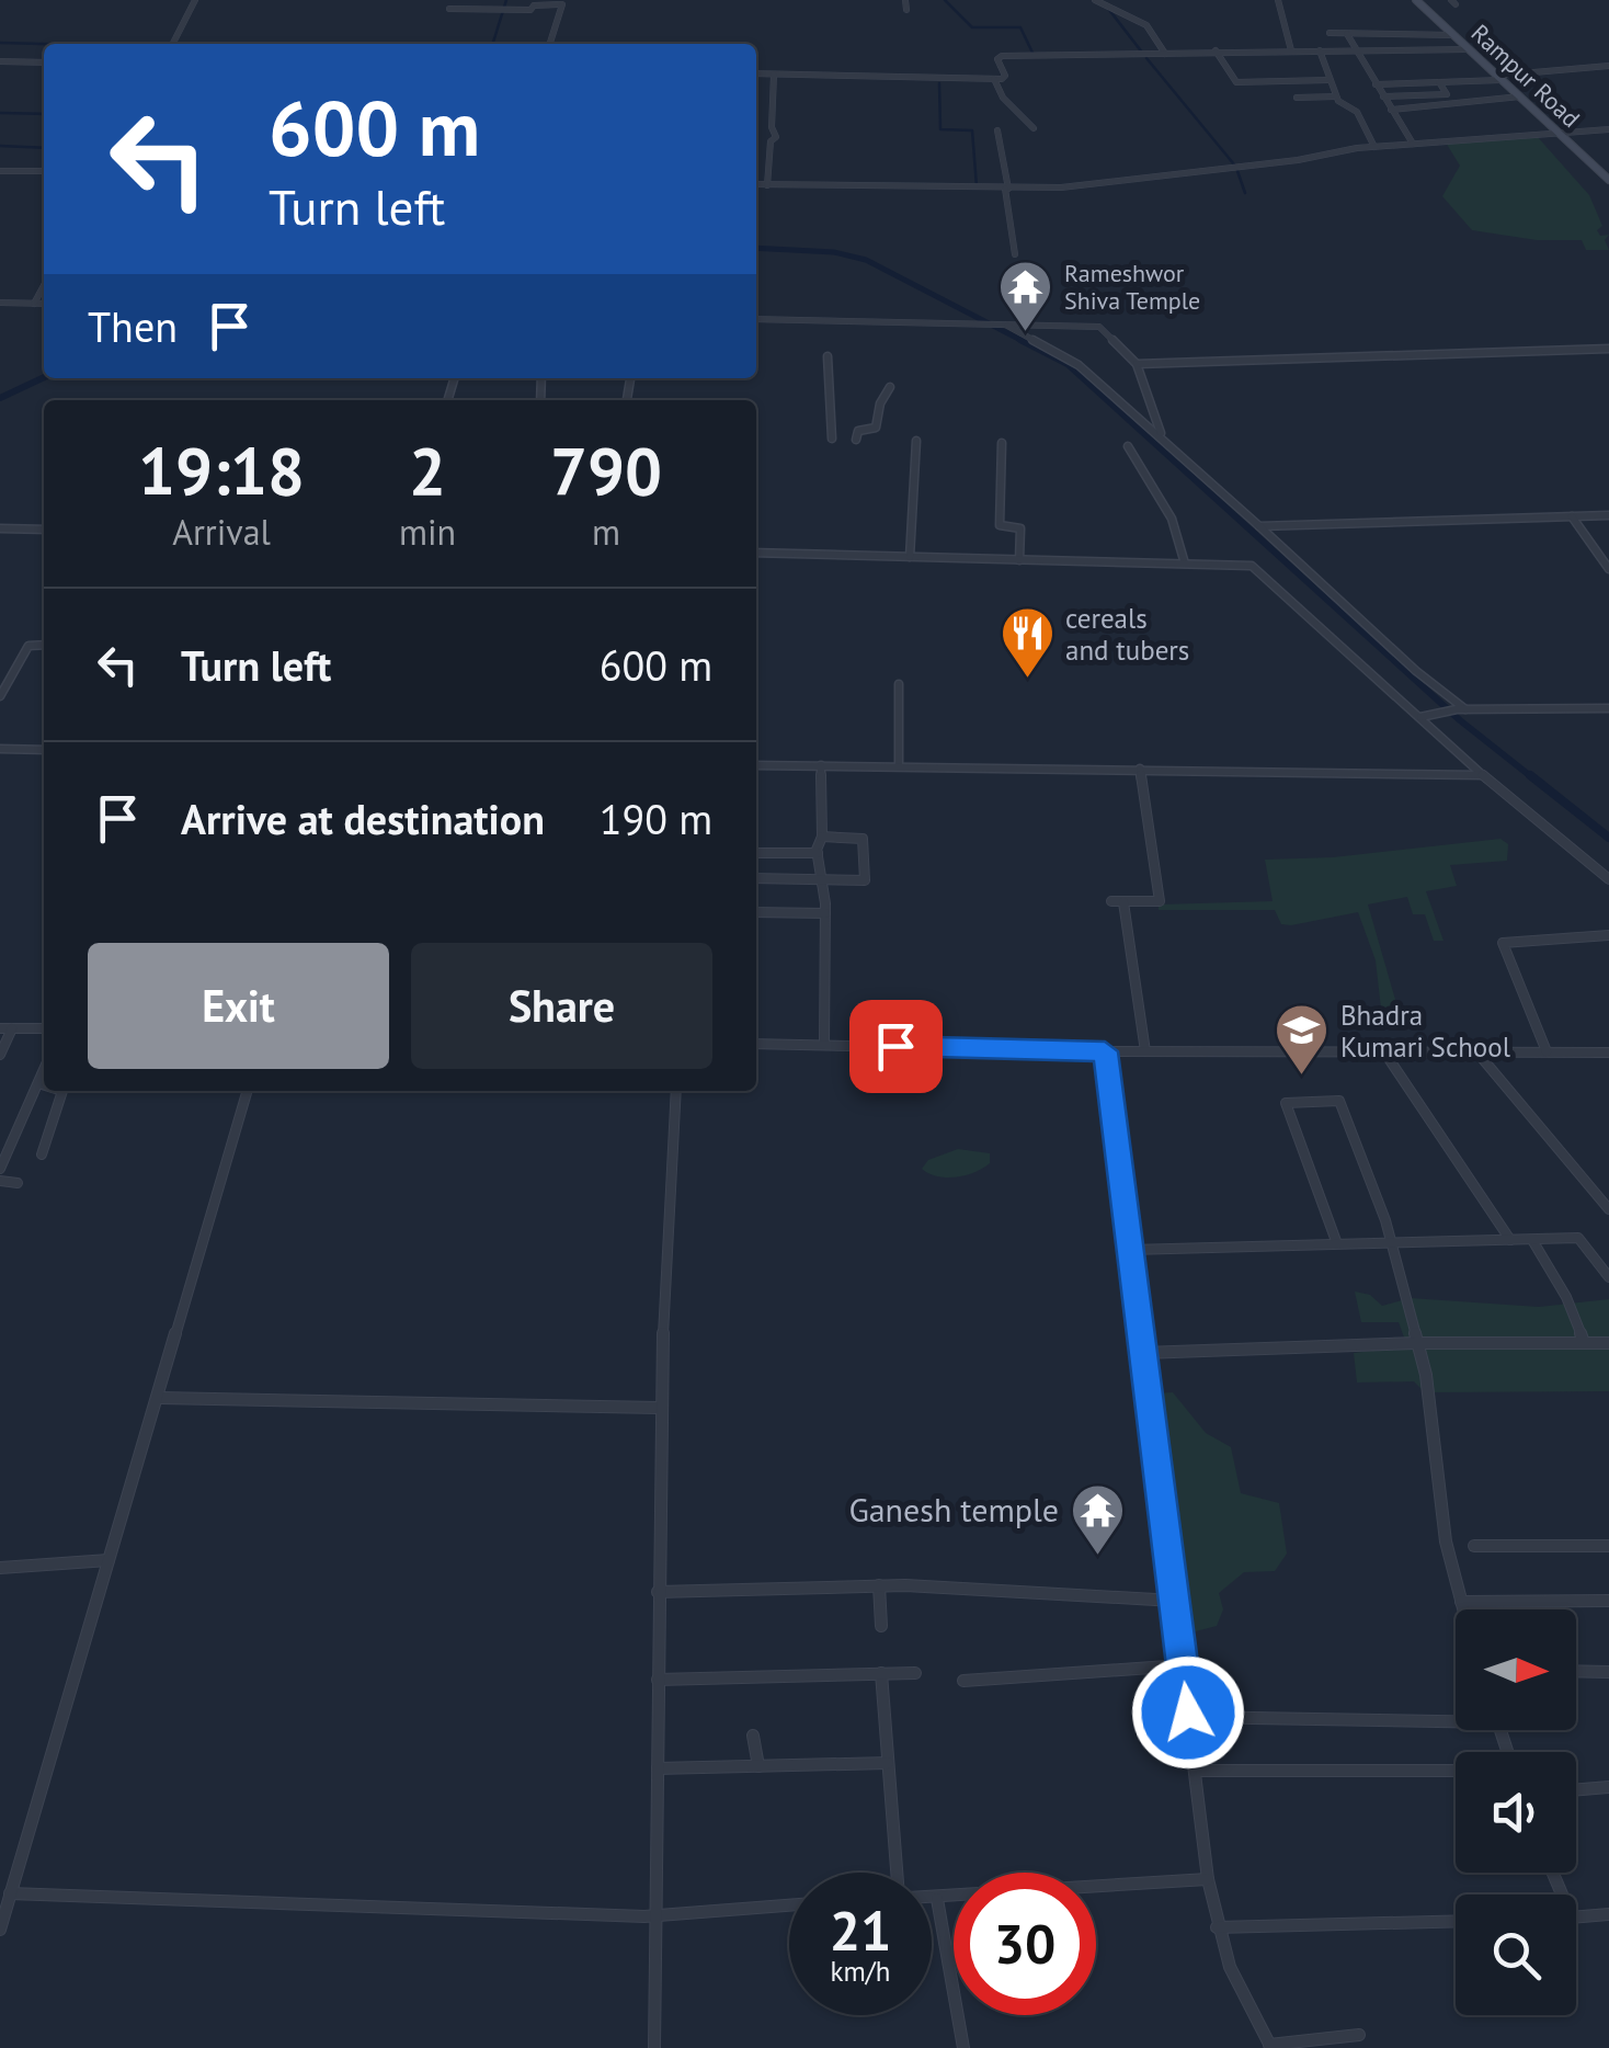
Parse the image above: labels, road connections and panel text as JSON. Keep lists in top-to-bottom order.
{
  "streets": {
    "main road": ["Rampur Road"]
  },
  "places": {
    "temple": ["Rameshwor Shiva Temple", "Ganesh temple"],
    "restaurant": ["cereals and tubers"],
    "school or university": ["Bhadra Kumari School"]
  },
  "north": "right",
  "page": {
    "turn": ["600 m", "Turn left"],
    "then": "Then",
    "eta": [
      "19:18",
      "Arrival",
      "2",
      "min",
      "790",
      "m"
    ],
    "list": [
      {
        "name": "Turn left",
        "value": "600 m"
      },
      {
        "name": "Arrive at destination",
        "value": "190 m"
      }
    ],
    "buttons": ["Exit", "Share"],
    "speed": "21 km/h",
    "limit": "30"
  }
}
